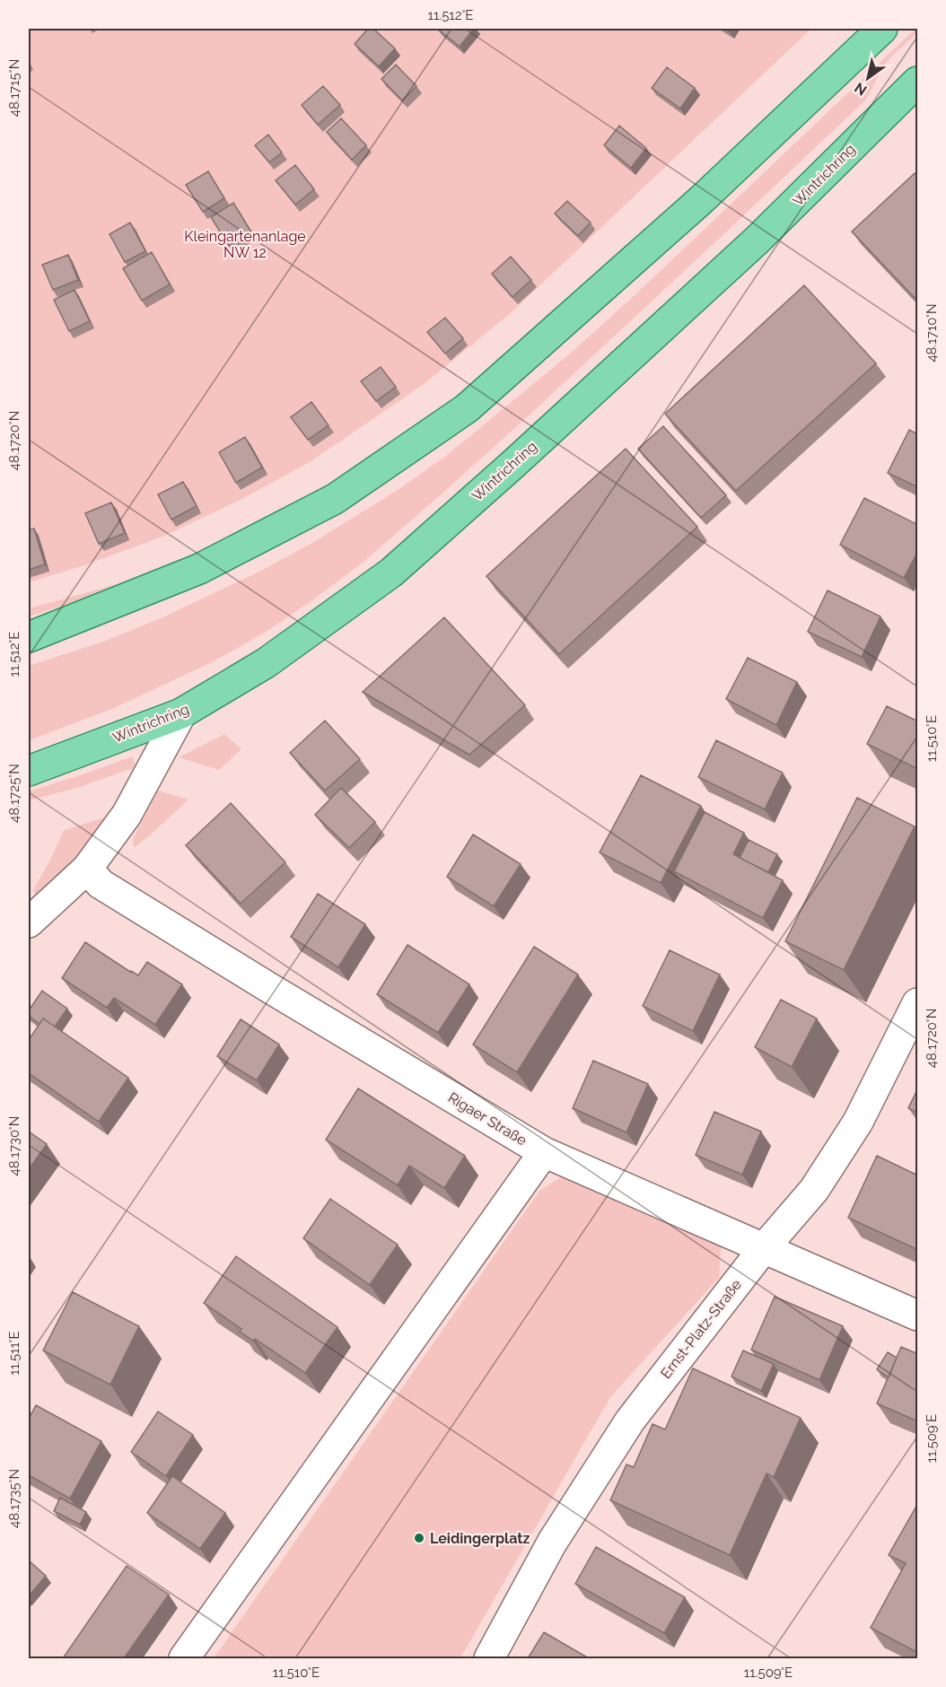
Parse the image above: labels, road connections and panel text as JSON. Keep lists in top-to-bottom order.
{
  "streets": {
    "main road": ["Wintrichring"],
    "street": ["Rigaer Straße", "Ernst-Platz-Straße"]
  },
  "crossings": [
    ["Rigaer Straße", "Ernst-Platz-Straße"]
  ],
  "parks": ["Kleingartenanlage NW 12"],
  "places": ["Leidingerplatz"],
  "north": "bottom left",
  "coordinates": [
    "11.512°E",
    "48.1715°N",
    "48.1710°N",
    "48.1720°N",
    "11.510°E",
    "48.1725°N",
    "48.1730°N",
    "11.511°E",
    "11.509°E",
    "48.1735°N"
  ]
}
